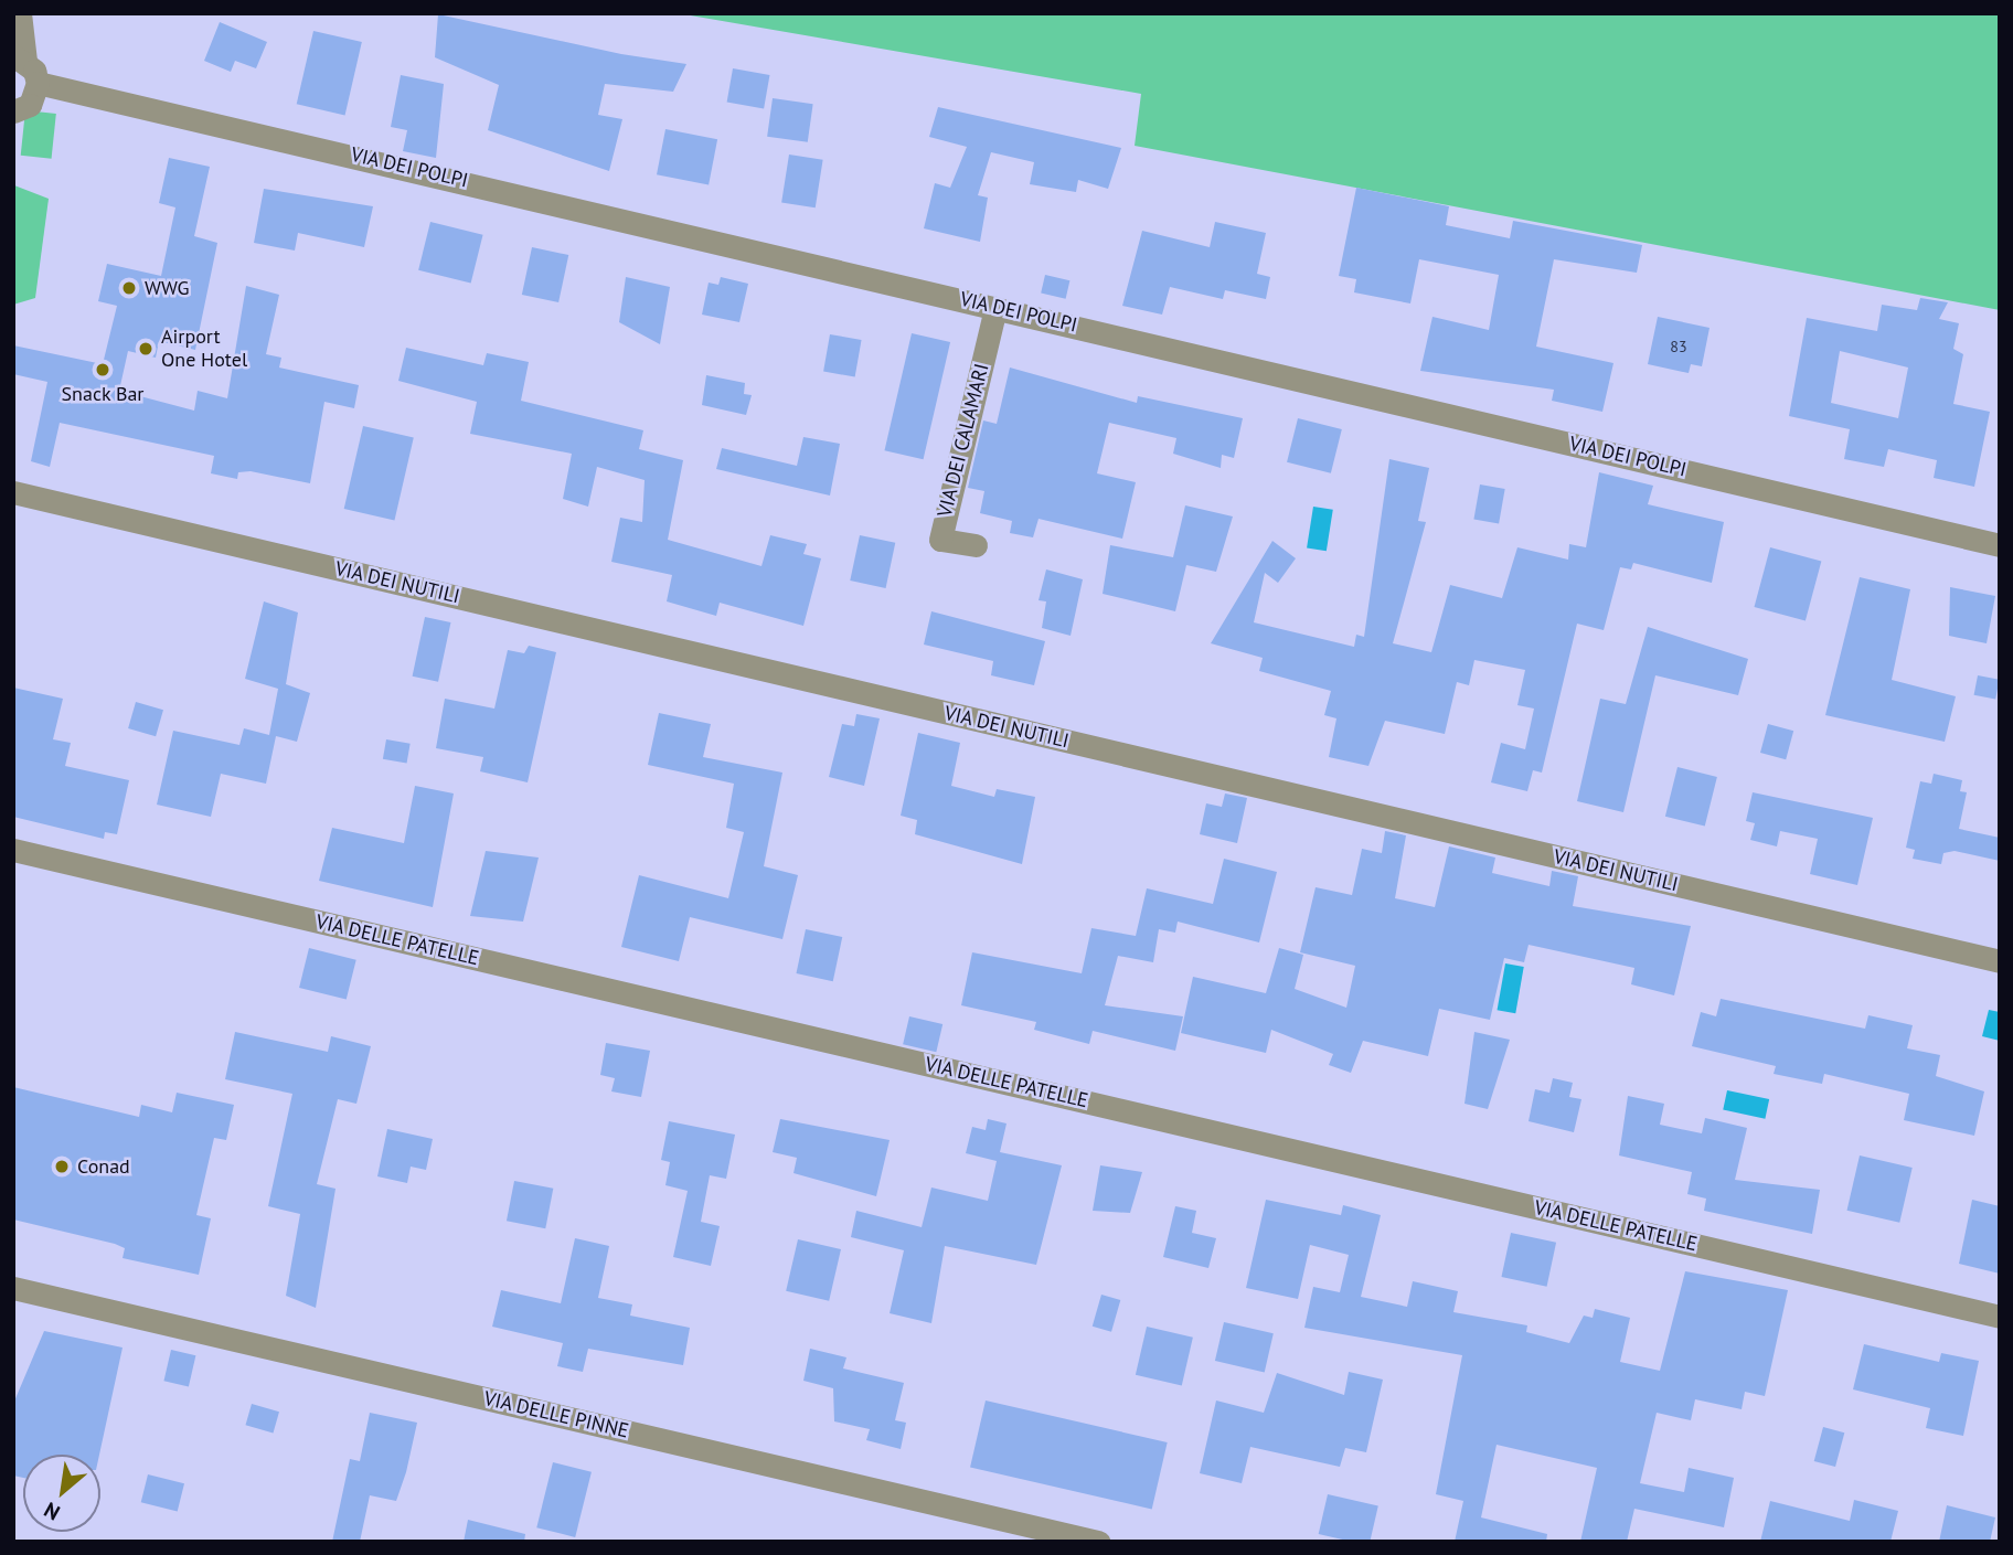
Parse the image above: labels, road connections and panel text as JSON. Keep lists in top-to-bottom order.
{
  "streets": {
    "street": [
      "VIA DEI POLPI",
      "VIA DEI CALAMARI",
      "VIA DEI NUTILI",
      "VIA DELLE PATELLE",
      "VIA DELLE PINNE"
    ]
  },
  "crossings": [
    ["VIA DEI POLPI", "VIA DEI CALAMARI"]
  ],
  "places": [
    "WWG",
    "Airport One Hotel",
    "Snack Bar",
    "Conad"
  ],
  "house_numbers": ["83"],
  "north": "bottom left"
}
